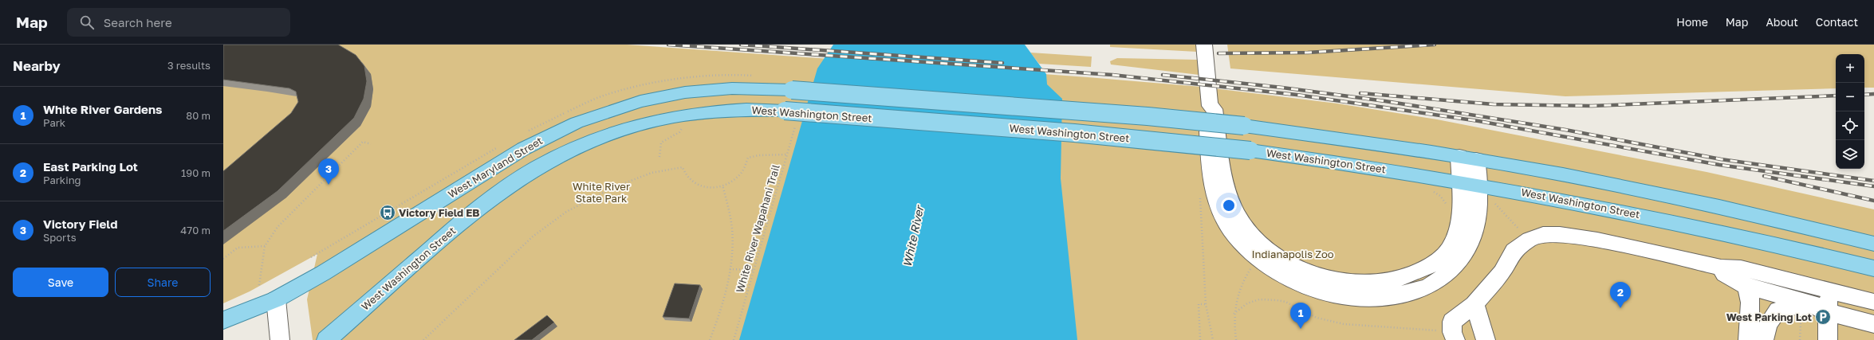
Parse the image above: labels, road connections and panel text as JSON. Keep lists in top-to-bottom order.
{
  "streets": {
    "main road": ["West Washington Street", "West Maryland Street"],
    "path": ["White River Wapahani Trail"]
  },
  "crossings": [
    ["West Washington Street", "White River Wapahani Trail"]
  ],
  "water": ["White River"],
  "parks": ["White River State Park", "Indianapolis Zoo"],
  "places": {
    "bus stop": ["Victory Field EB"],
    "parking": ["West Parking Lot"]
  },
  "page": {
    "header": "Map",
    "search": "Search here",
    "nav": [
      "Home",
      "Map",
      "About",
      "Contact"
    ],
    "heading": ["Nearby", "3 results"],
    "map_buttons": ["+", "−"],
    "list": [
      {
        "mark": "1",
        "name": "White River Gardens",
        "note": "Park",
        "value": "80 m"
      },
      {
        "mark": "2",
        "name": "East Parking Lot",
        "note": "Parking",
        "value": "190 m"
      },
      {
        "mark": "3",
        "name": "Victory Field",
        "note": "Sports",
        "value": "470 m"
      }
    ],
    "pins": ["3", "2", "1"],
    "buttons": ["Save", "Share"]
  }
}
